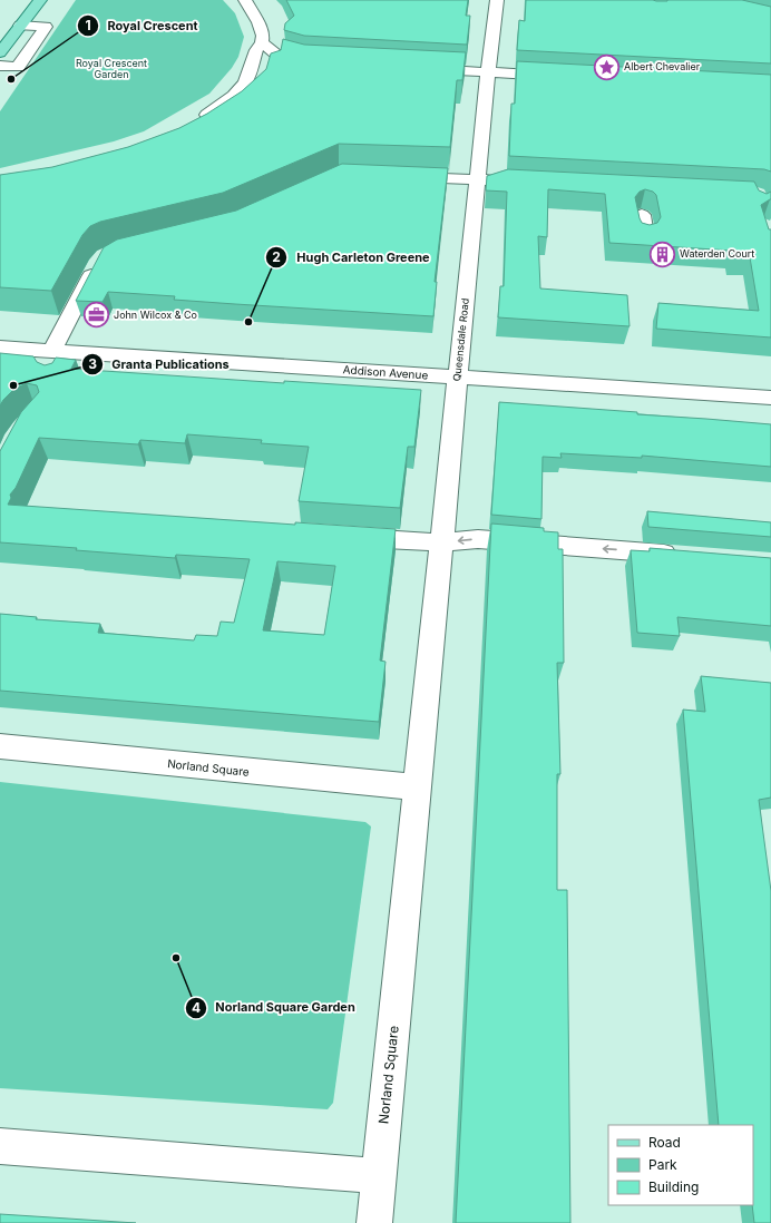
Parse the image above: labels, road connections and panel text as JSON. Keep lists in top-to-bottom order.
{
  "streets": {
    "street": ["Queensdale Road", "Addison Avenue", "Norland Square"]
  },
  "crossings": [
    ["Queensdale Road", "Addison Avenue"],
    ["Queensdale Road", "Norland Square"]
  ],
  "parks": ["Royal Crescent Garden"],
  "places": {
    "place": ["Albert Chevalier"],
    "other": [
      "Royal Crescent",
      "Hugh Carleton Greene",
      "Granta Publications",
      "Norland Square Garden"
    ],
    "building": ["Waterden Court"],
    "office": ["John Wilcox & Co"]
  },
  "legend": ["Road", "Park", "Building"]
}
